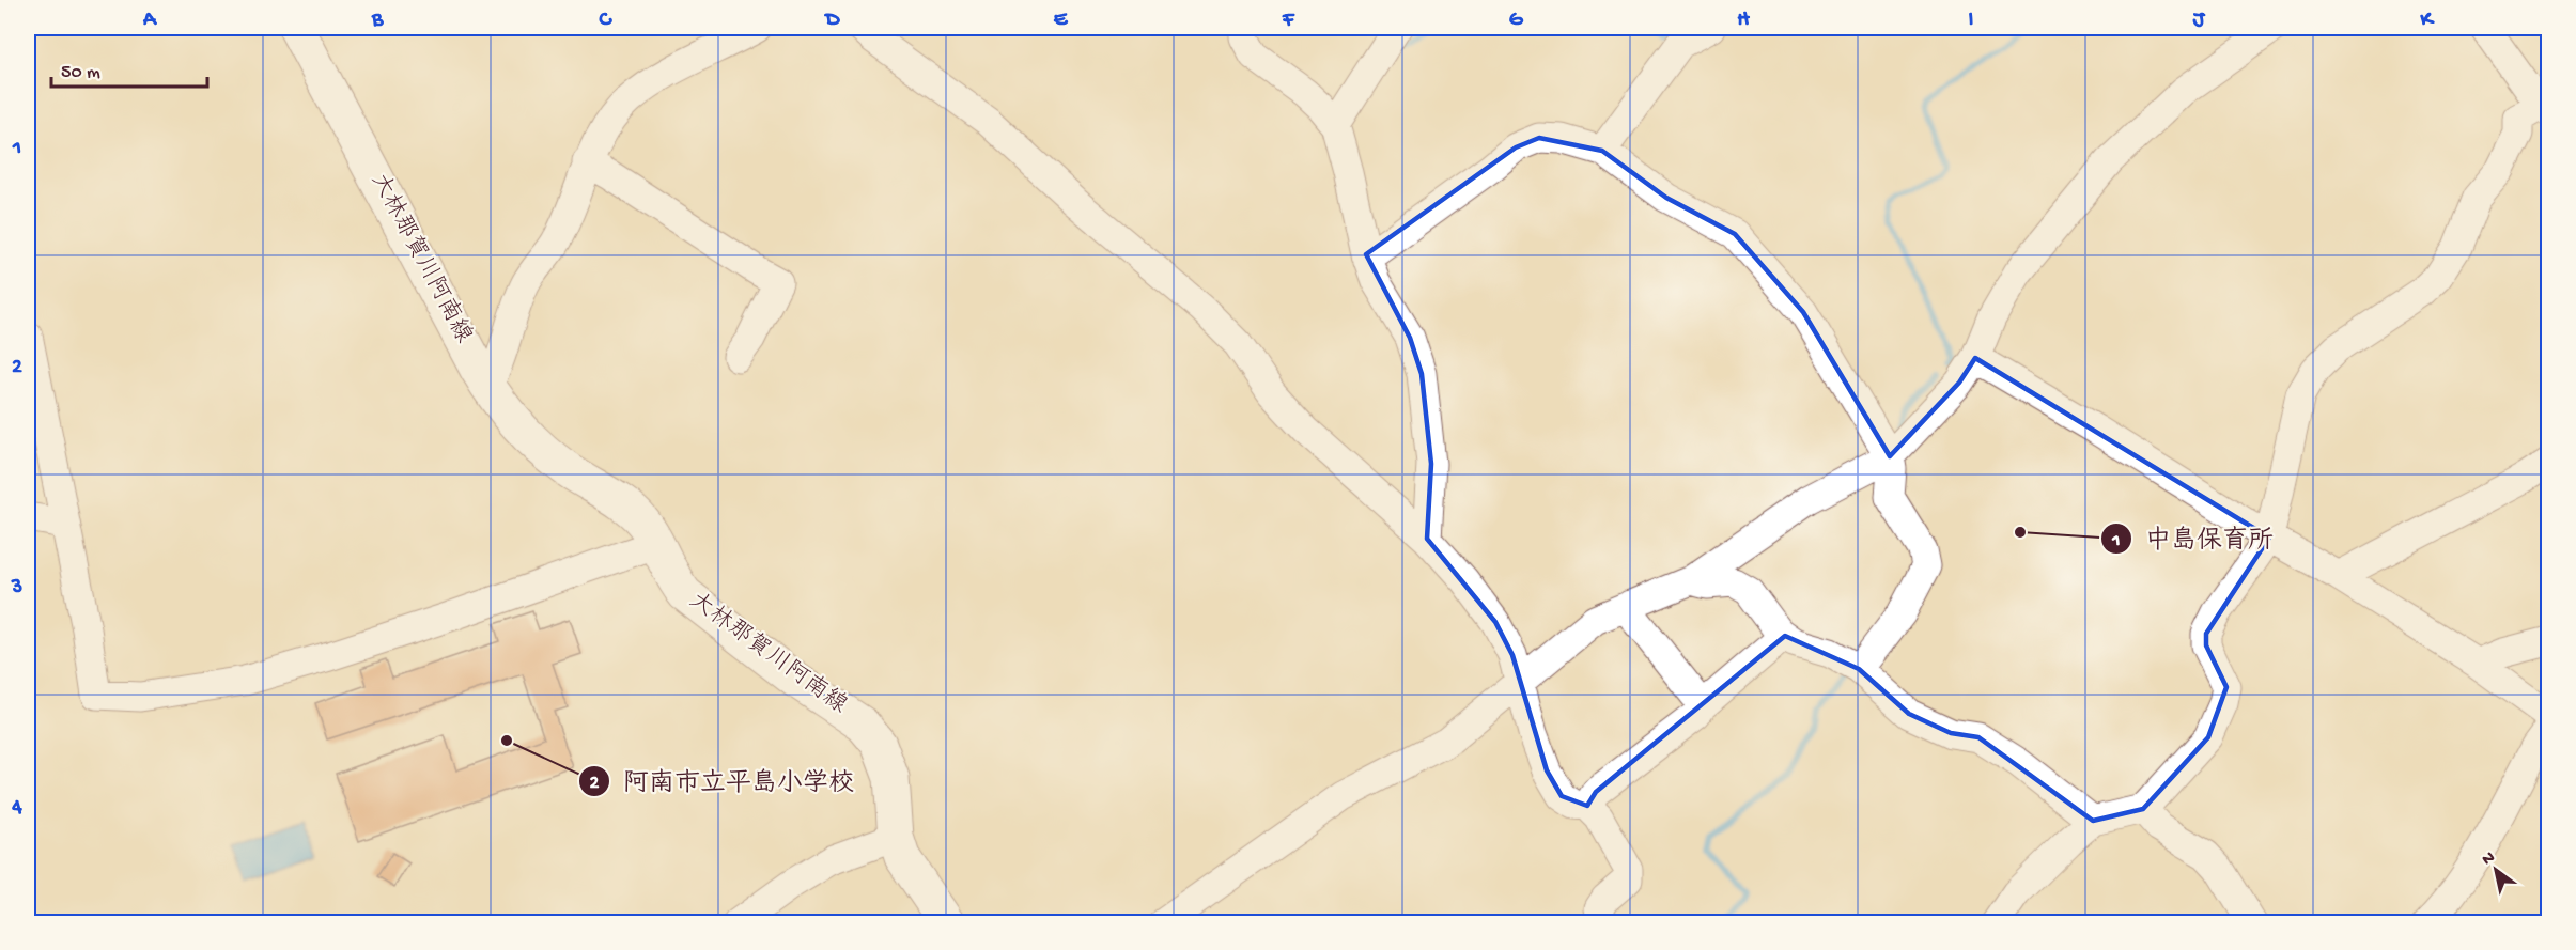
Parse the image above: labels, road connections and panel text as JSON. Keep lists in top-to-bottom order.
{
  "streets": {
    "main road": ["大林那賀川阿南線"]
  },
  "places": ["中島保育所", "阿南市立平島小学校"],
  "scale_bar": "50 m",
  "north": "top left",
  "grid": {
    "columns": [
      "A",
      "B",
      "C",
      "D",
      "E",
      "F",
      "G",
      "H",
      "I",
      "J",
      "K"
    ],
    "rows": [
      "1",
      "2",
      "3",
      "4"
    ]
  }
}
